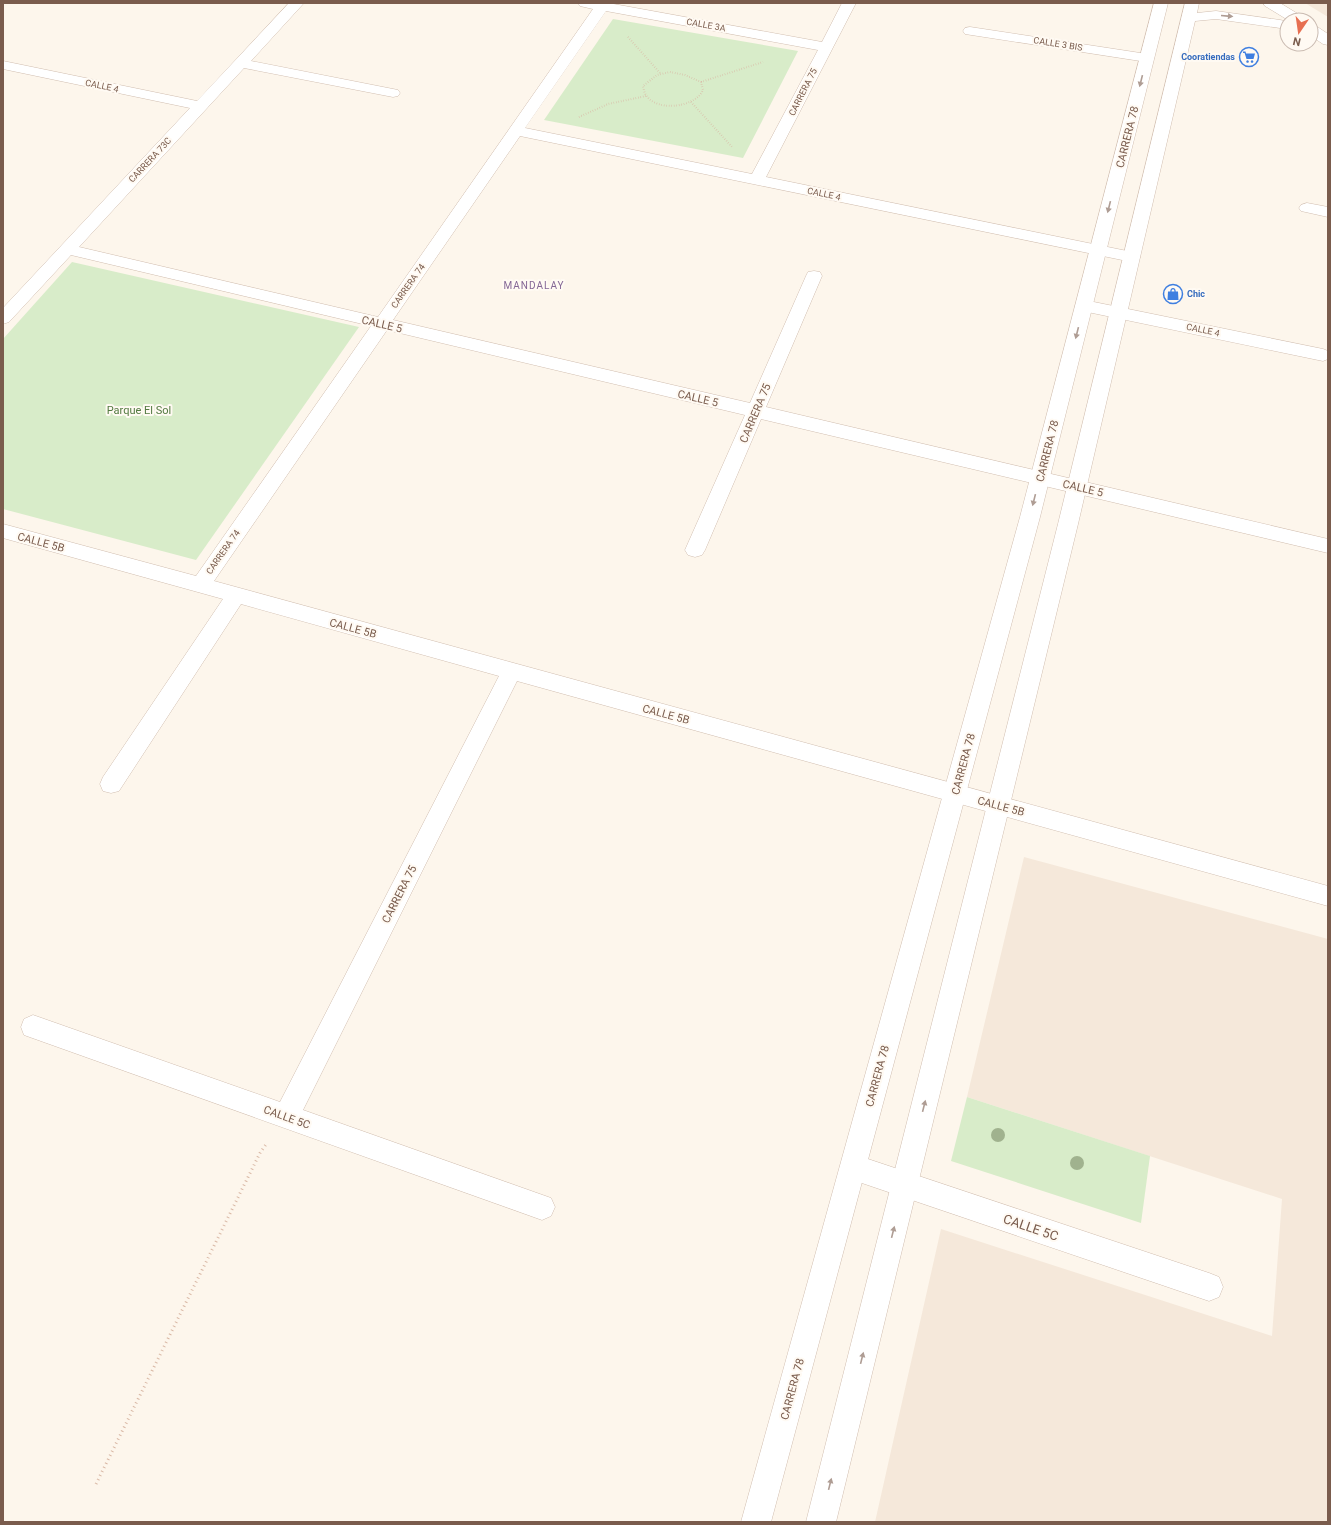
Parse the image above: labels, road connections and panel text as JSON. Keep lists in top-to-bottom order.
{
  "streets": {
    "street": [
      "CALLE 3A",
      "CALLE 3 BIS",
      "CALLE 4",
      "CARRERA 75",
      "CARRERA 78",
      "CARRERA 73C",
      "CARRERA 74",
      "CALLE 5",
      "CALLE 5B",
      "CALLE 5C"
    ]
  },
  "crossings": [
    ["CALLE 3A", "CARRERA 75"],
    ["CALLE 3A", "CARRERA 74"],
    ["CALLE 3 BIS", "CARRERA 78"],
    ["CALLE 4", "CARRERA 75"],
    ["CALLE 4", "CARRERA 78"],
    ["CALLE 4", "CARRERA 73C"],
    ["CALLE 4", "CARRERA 74"],
    ["CARRERA 75", "CALLE 5"],
    ["CARRERA 75", "CALLE 5B"],
    ["CARRERA 75", "CALLE 5C"],
    ["CARRERA 78", "CALLE 5"],
    ["CARRERA 78", "CALLE 5B"],
    ["CARRERA 78", "CALLE 5C"],
    ["CARRERA 73C", "CALLE 5"],
    ["CARRERA 74", "CALLE 5"],
    ["CARRERA 74", "CALLE 5B"]
  ],
  "districts": ["MANDALAY"],
  "parks": ["Parque El Sol"],
  "places": {
    "supermarket": ["Cooratiendas"],
    "shop": ["Chic"]
  },
  "north": "bottom"
}
